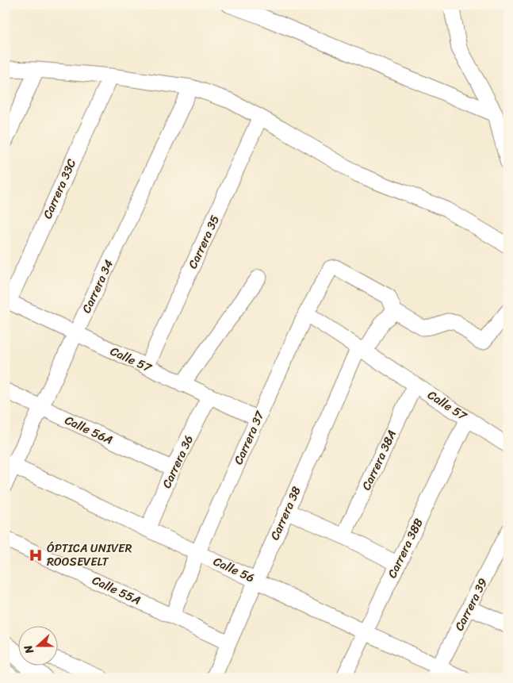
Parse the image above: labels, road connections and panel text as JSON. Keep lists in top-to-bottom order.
{
  "streets": {
    "street": [
      "Carrera 33C",
      "Carrera 35",
      "Carrera 34",
      "Calle 57",
      "Calle 56A",
      "Carrera 37",
      "Carrera 38A",
      "Carrera 36",
      "Carrera 38",
      "Carrera 38B",
      "Calle 56",
      "Calle 55A",
      "Carrera 39"
    ]
  },
  "crossings": [
    ["Carrera 33C", "Calle 57"],
    ["Carrera 35", "Calle 57"],
    ["Carrera 34", "Calle 57"],
    ["Carrera 34", "Calle 56A"],
    ["Carrera 34", "Calle 56"],
    ["Calle 57", "Carrera 37"],
    ["Calle 57", "Carrera 38A"],
    ["Calle 57", "Carrera 36"],
    ["Calle 57", "Carrera 38"],
    ["Calle 57", "Carrera 38B"],
    ["Calle 56A", "Carrera 36"],
    ["Carrera 37", "Carrera 38"],
    ["Carrera 37", "Calle 56"],
    ["Carrera 37", "Calle 55A"],
    ["Carrera 36", "Calle 56"],
    ["Carrera 38", "Calle 56"],
    ["Carrera 38", "Calle 55A"],
    ["Carrera 38B", "Calle 56"],
    ["Calle 56", "Carrera 39"]
  ],
  "places": {
    "hospital": ["ÓPTICA UNIVER ROOSEVELT"]
  },
  "north": "left"
}
